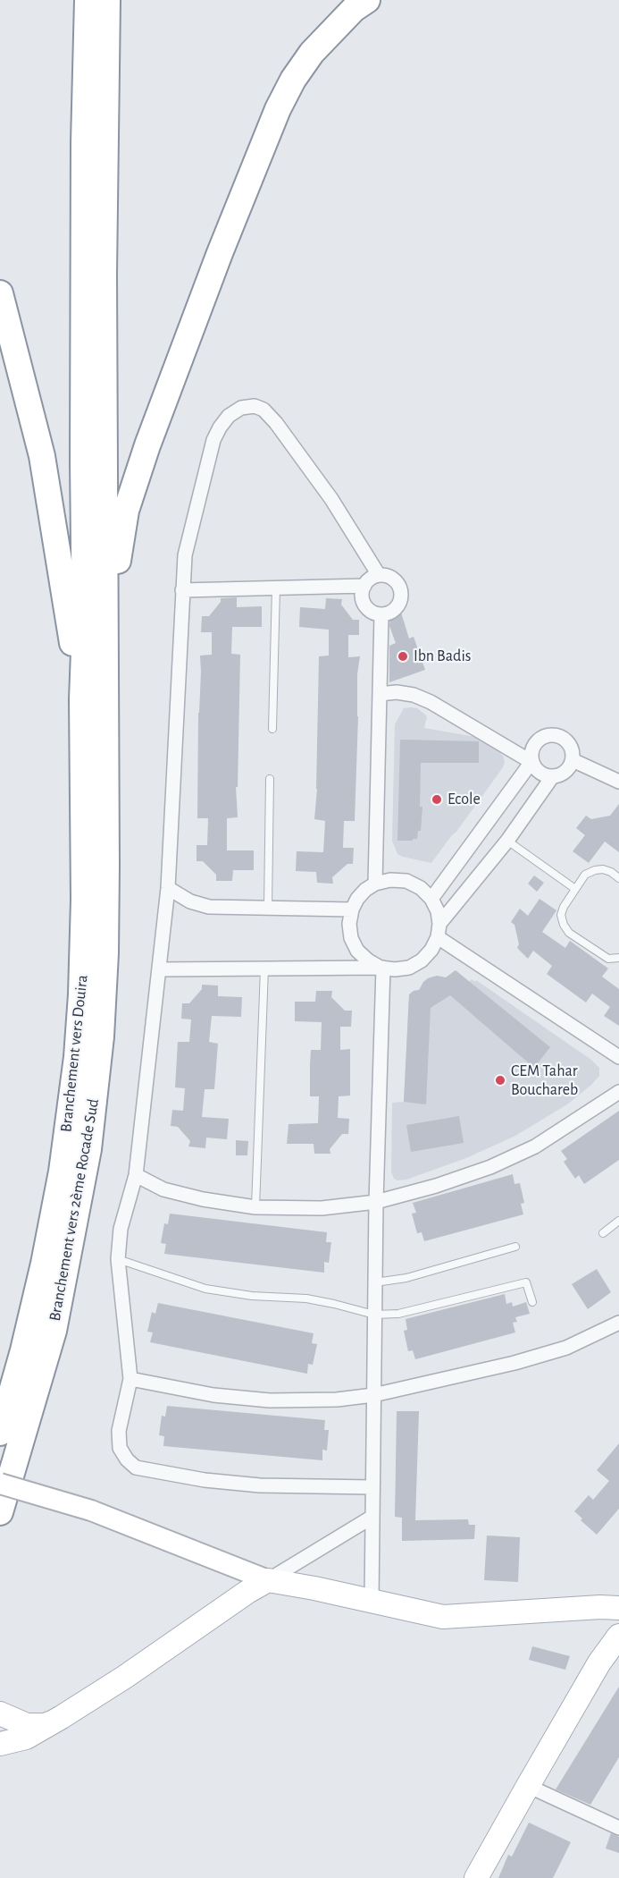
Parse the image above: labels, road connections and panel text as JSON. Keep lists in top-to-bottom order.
{
  "streets": {
    "highway": ["Branchement vers Douira", "Branchement vers 2ème Rocade Sud"]
  },
  "places": ["Ibn Badis", "Ecole", "CEM Tahar Bouchareb"]
}
